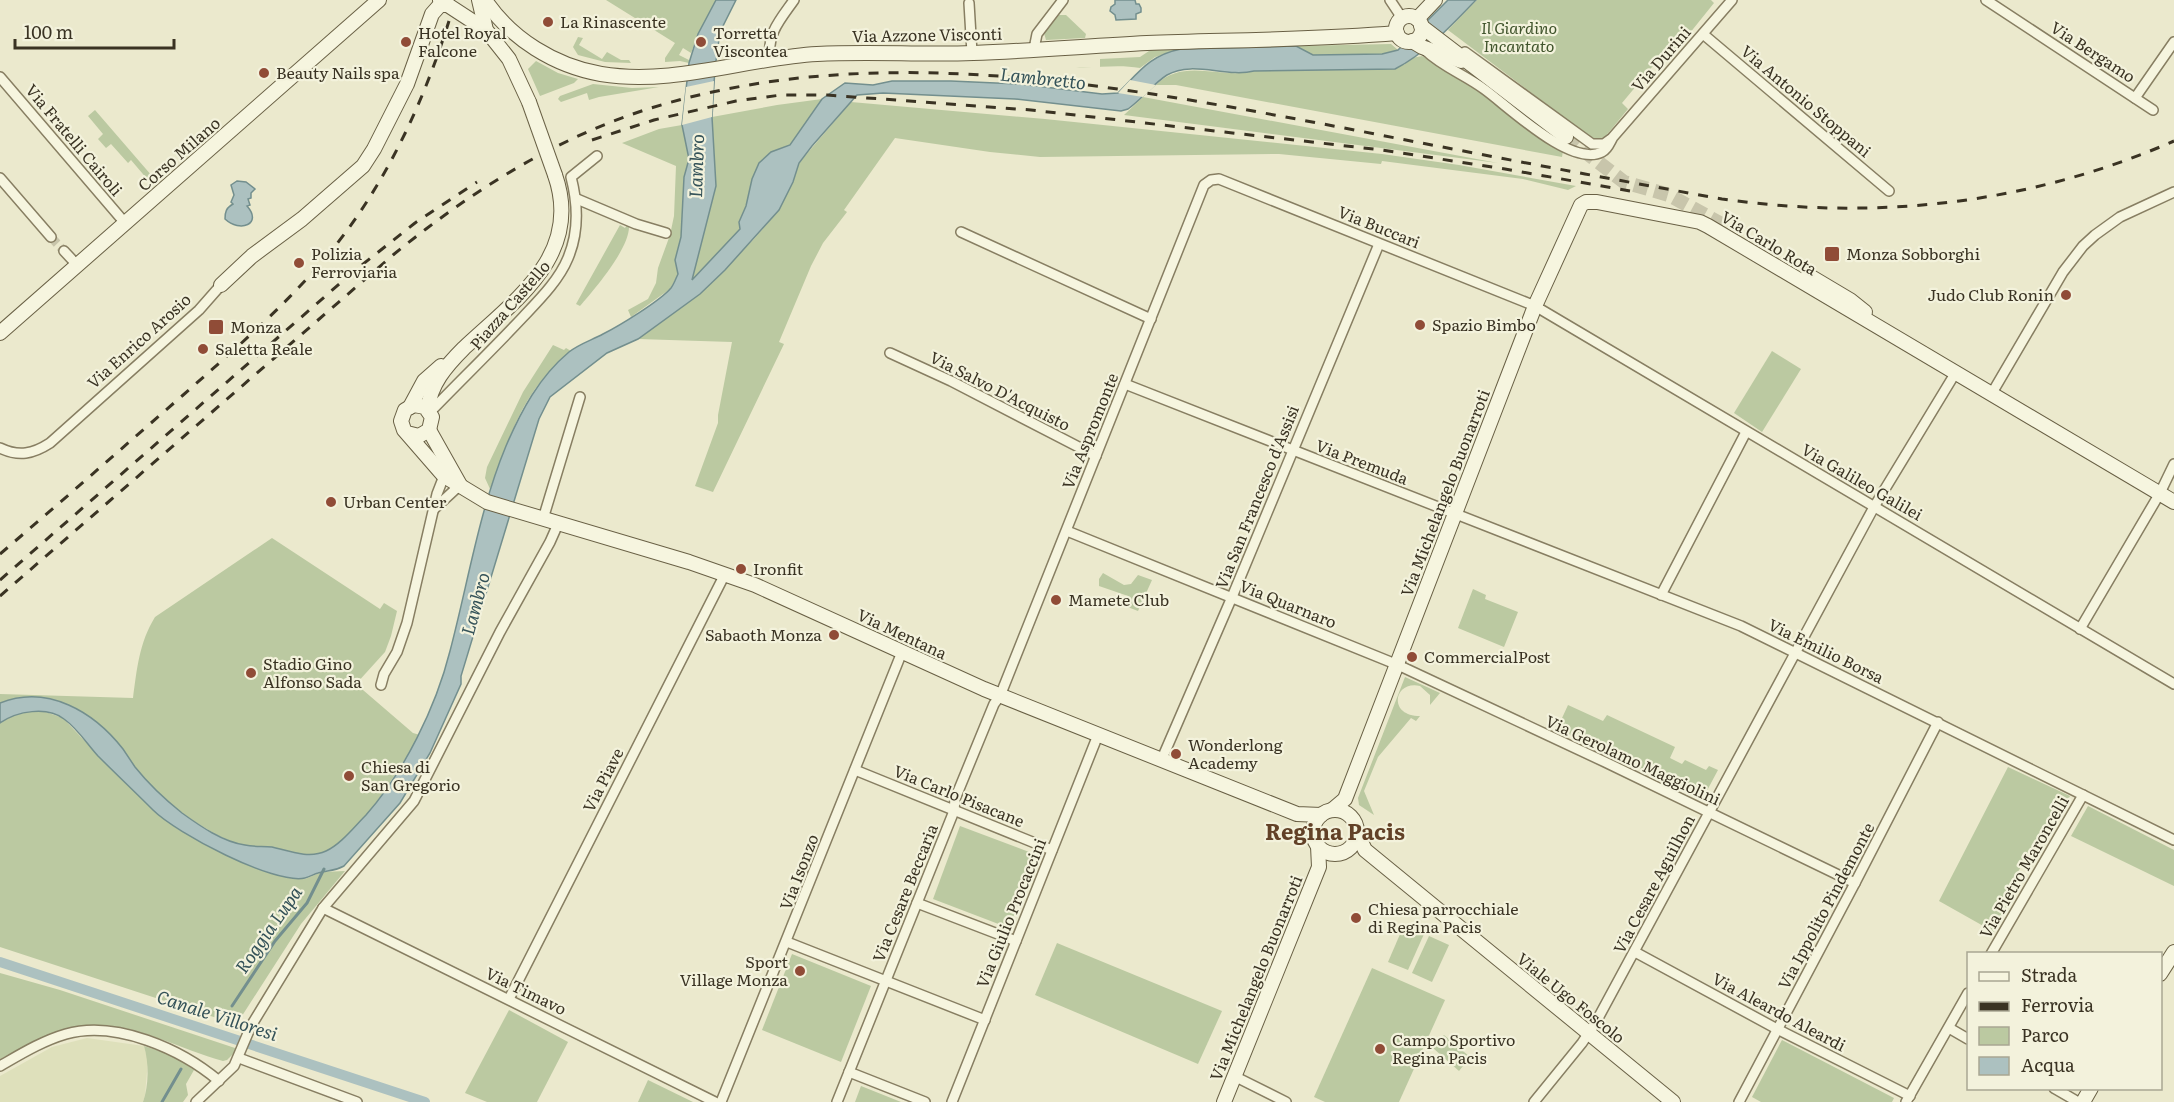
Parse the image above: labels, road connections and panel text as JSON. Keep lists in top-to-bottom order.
{
  "streets": {
    "street": [
      "Via Azzone Visconti",
      "Via Bergamo",
      "Via Durini",
      "Via Antonio Stoppani",
      "Via Fratelli Cairoli",
      "Corso Milano",
      "Via Buccari",
      "Via Carlo Rota",
      "Piazza Castello",
      "Via Enrico Arosio",
      "Via Salvo D'Acquisto",
      "Via Aspromonte",
      "Via Premuda",
      "Via Galileo Galilei",
      "Via Michelangelo Buonarroti",
      "Via San Francesco d'Assisi",
      "Via Quarnaro",
      "Via Mentana",
      "Via Emilio Borsa",
      "Via Gerolamo Maggiolini",
      "Via Piave",
      "Via Carlo Pisacane",
      "Via Pietro Maroncelli",
      "Via Isonzo",
      "Via Cesare Aguilhon",
      "Via Cesare Beccaria",
      "Via Ippolito Pindemonte",
      "Via Giulio Procaccini",
      "Via Timavo",
      "Viale Ugo Foscolo",
      "Via Aleardo Aleardi"
    ]
  },
  "crossings": [
    ["Via Durini", "Via Antonio Stoppani"],
    ["Via Fratelli Cairoli", "Corso Milano"],
    ["Via Buccari", "Via Aspromonte"],
    ["Via Buccari", "Via Galileo Galilei"],
    ["Via Buccari", "Via Michelangelo Buonarroti"],
    ["Via Buccari", "Via San Francesco d'Assisi"],
    ["Via Carlo Rota", "Via Michelangelo Buonarroti"],
    ["Via Carlo Rota", "Via Cesare Aguilhon"],
    ["Via Salvo D'Acquisto", "Via Aspromonte"],
    ["Via Aspromonte", "Via Premuda"],
    ["Via Aspromonte", "Via Quarnaro"],
    ["Via Aspromonte", "Via Mentana"],
    ["Via Aspromonte", "Via Cesare Beccaria"],
    ["Via Premuda", "Via Michelangelo Buonarroti"],
    ["Via Premuda", "Via San Francesco d'Assisi"],
    ["Via Premuda", "Via Emilio Borsa"],
    ["Via Galileo Galilei", "Via Michelangelo Buonarroti"],
    ["Via Galileo Galilei", "Via Cesare Aguilhon"],
    ["Via Michelangelo Buonarroti", "Via Quarnaro"],
    ["Via Michelangelo Buonarroti", "Via Mentana"],
    ["Via Michelangelo Buonarroti", "Via Emilio Borsa"],
    ["Via Michelangelo Buonarroti", "Via Gerolamo Maggiolini"],
    ["Via Michelangelo Buonarroti", "Viale Ugo Foscolo"],
    ["Via San Francesco d'Assisi", "Via Quarnaro"],
    ["Via San Francesco d'Assisi", "Via Mentana"],
    ["Via Quarnaro", "Via Gerolamo Maggiolini"],
    ["Via Mentana", "Via Piave"],
    ["Via Mentana", "Via Isonzo"],
    ["Via Mentana", "Via Cesare Beccaria"],
    ["Via Mentana", "Via Giulio Procaccini"],
    ["Via Mentana", "Viale Ugo Foscolo"],
    ["Via Emilio Borsa", "Via Pietro Maroncelli"],
    ["Via Emilio Borsa", "Via Cesare Aguilhon"],
    ["Via Emilio Borsa", "Via Ippolito Pindemonte"],
    ["Via Gerolamo Maggiolini", "Via Cesare Aguilhon"],
    ["Via Gerolamo Maggiolini", "Via Ippolito Pindemonte"],
    ["Via Piave", "Via Timavo"],
    ["Via Carlo Pisacane", "Via Isonzo"],
    ["Via Carlo Pisacane", "Via Cesare Beccaria"],
    ["Via Carlo Pisacane", "Via Giulio Procaccini"],
    ["Via Cesare Aguilhon", "Viale Ugo Foscolo"],
    ["Via Cesare Aguilhon", "Via Aleardo Aleardi"],
    ["Via Ippolito Pindemonte", "Via Aleardo Aleardi"]
  ],
  "districts": ["Regina Pacis"],
  "water": [
    "Lambretto",
    "Lambro",
    "Roggia Lupa",
    "Canale Villoresi"
  ],
  "parks": ["Il Giardino Incantato"],
  "places": {
    "other": [
      "La Rinascente",
      "Hotel Royal Falcone",
      "Torretta Viscontea",
      "Beauty Nails spa",
      "Polizia Ferroviaria",
      "Judo Club Ronin",
      "Spazio Bimbo",
      "Saletta Reale",
      "Urban Center",
      "Ironfit",
      "Mamete Club",
      "Sabaoth Monza",
      "CommercialPost",
      "Stadio Gino Alfonso Sada",
      "Wonderlong Academy",
      "Chiesa di San Gregorio",
      "Chiesa parrocchiale di Regina Pacis",
      "Sport Village Monza",
      "Campo Sportivo Regina Pacis"
    ],
    "transit": ["Monza Sobborghi", "Monza"]
  },
  "legend": [
    "Strada",
    "Ferrovia",
    "Parco",
    "Acqua"
  ],
  "scale_bar": "100 m"
}
